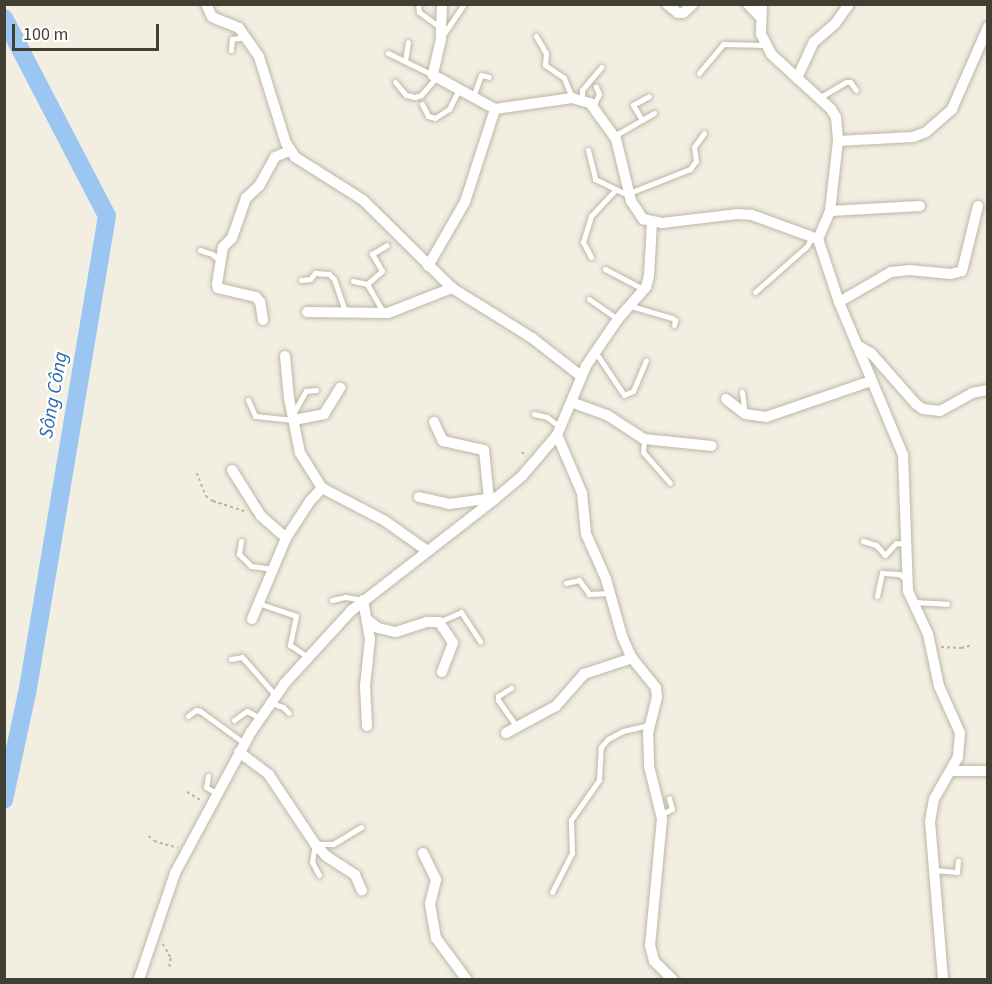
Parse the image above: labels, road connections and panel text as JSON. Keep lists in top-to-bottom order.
{
  "water": ["Sông Công"],
  "scale_bar": "100 m"
}
